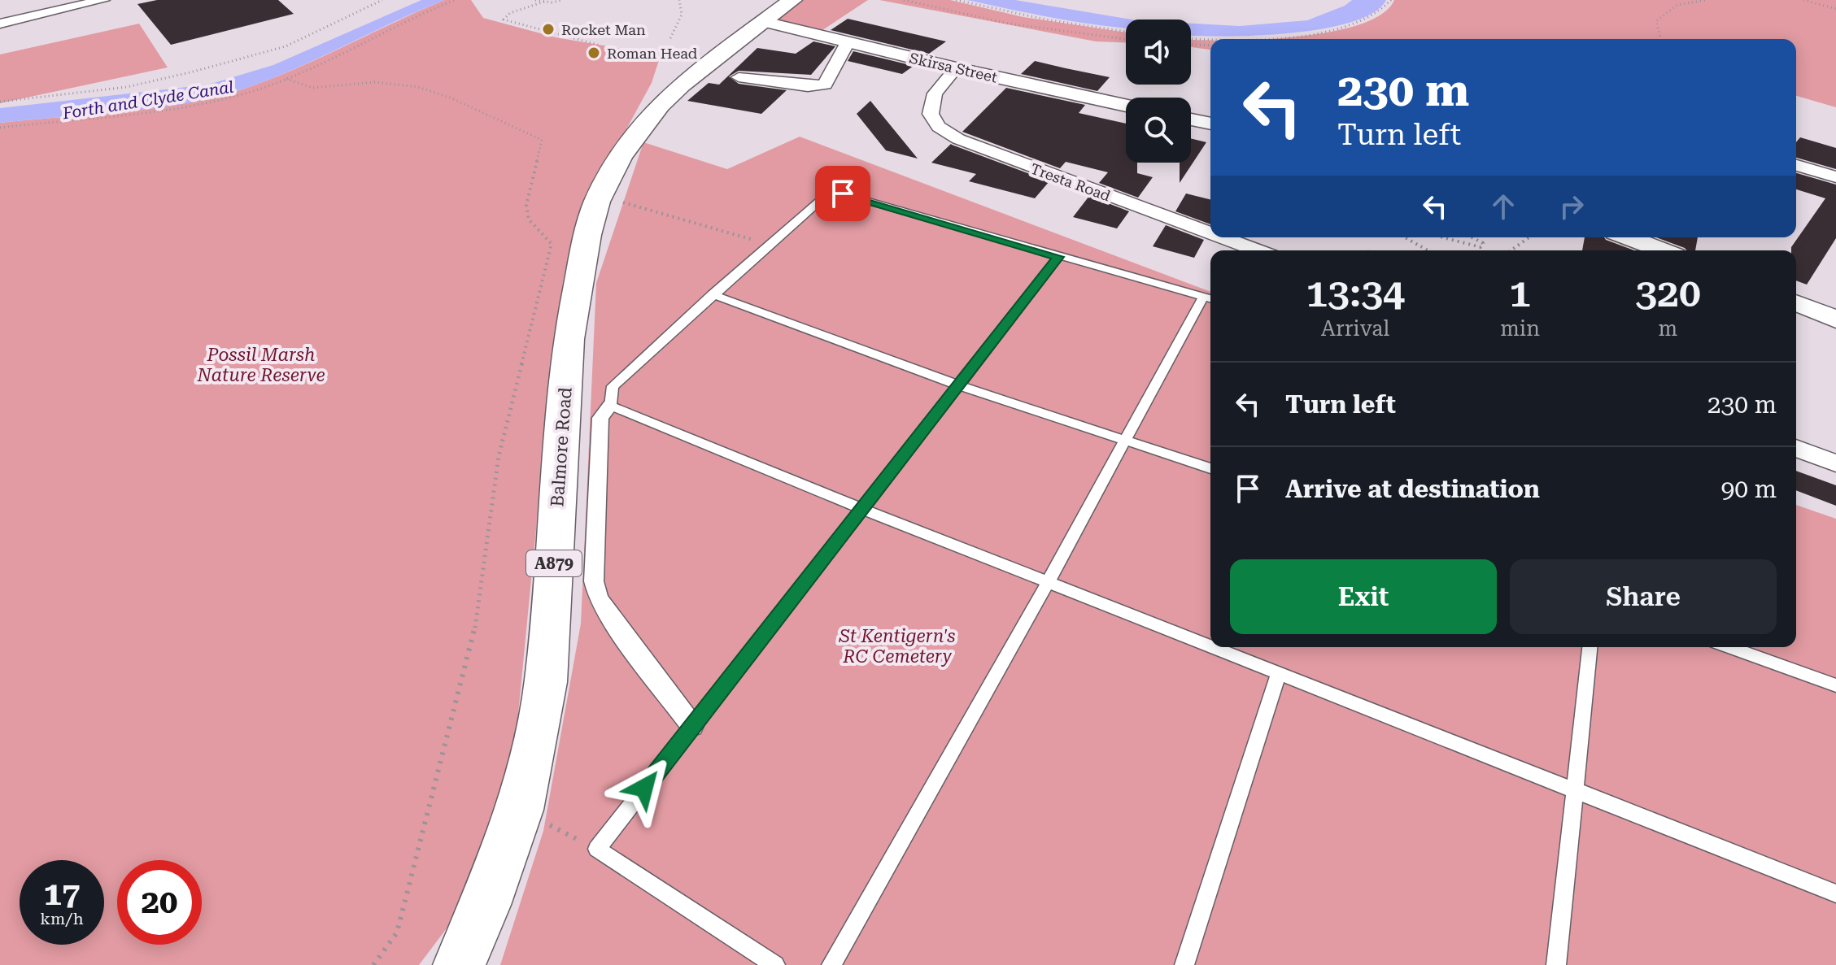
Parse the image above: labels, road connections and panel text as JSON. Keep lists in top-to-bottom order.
{
  "streets": {
    "main road": ["Balmore Road", "A879"],
    "street": ["Skirsa Street", "Tresta Road"]
  },
  "crossings": [
    ["Skirsa Street", "Tresta Road"],
    ["Skirsa Street", "Balmore Road"]
  ],
  "water": ["Forth and Clyde Canal"],
  "parks": ["Possil Marsh Nature Reserve", "St Kentigern's RC Cemetery"],
  "places": ["Rocket Man", "Roman Head"],
  "page": {
    "turn": ["230 m", "Turn left"],
    "eta": [
      "13:34",
      "Arrival",
      "1",
      "min",
      "320",
      "m"
    ],
    "list": [
      {
        "name": "Turn left",
        "value": "230 m"
      },
      {
        "name": "Arrive at destination",
        "value": "90 m"
      }
    ],
    "buttons": ["Exit", "Share"],
    "speed": "17 km/h",
    "limit": "20"
  }
}
